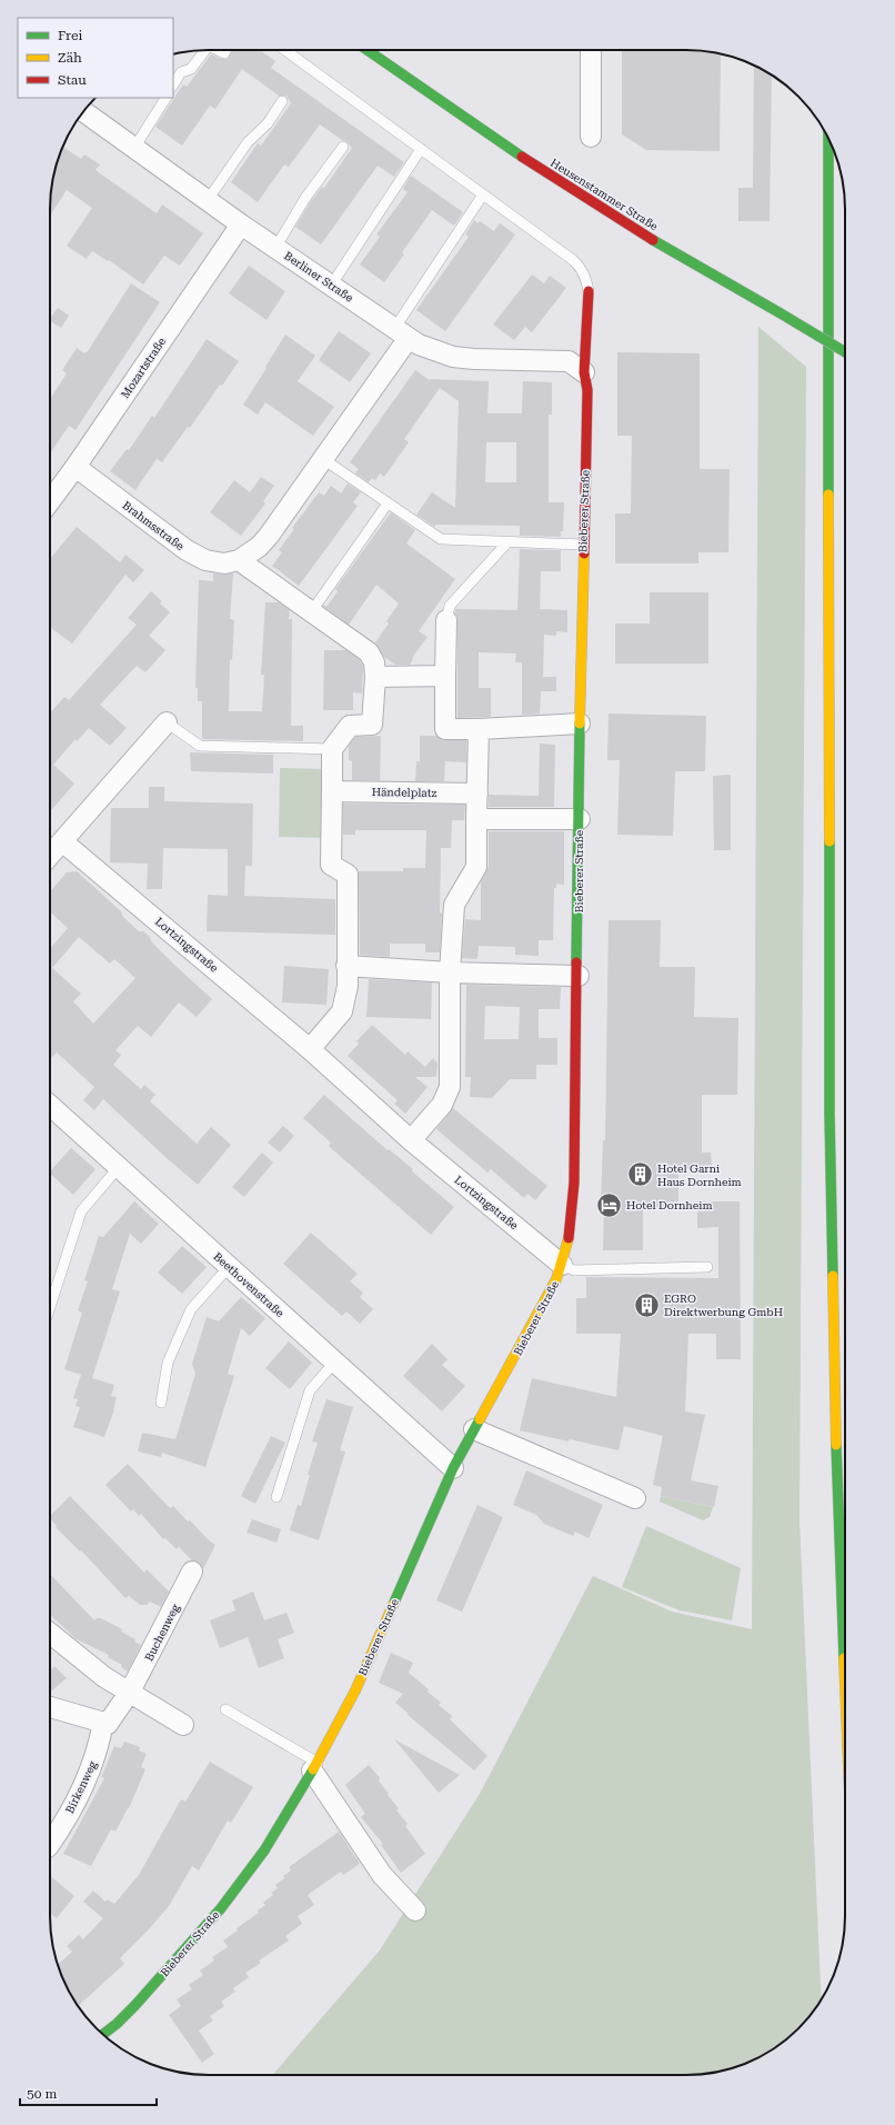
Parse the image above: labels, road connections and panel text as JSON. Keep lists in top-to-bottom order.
{
  "streets": {
    "main road": ["Heusenstammer Straße", "Bieberer Straße"],
    "street": [
      "Berliner Straße",
      "Mozartstraße",
      "Brahmsstraße",
      "Händelplatz",
      "Lortzingstraße",
      "Beethovenstraße",
      "Buchenweg",
      "Birkenweg"
    ]
  },
  "crossings": [
    ["Berliner Straße", "Mozartstraße"],
    ["Berliner Straße", "Bieberer Straße"],
    ["Berliner Straße", "Brahmsstraße"],
    ["Mozartstraße", "Brahmsstraße"],
    ["Bieberer Straße", "Lortzingstraße"],
    ["Bieberer Straße", "Beethovenstraße"],
    ["Buchenweg", "Birkenweg"]
  ],
  "places": {
    "building": ["Hotel Garni Haus Dornheim", "EGRO Direktwerbung GmbH"],
    "hotel": ["Hotel Dornheim"]
  },
  "legend": ["Frei", "Zäh", "Stau"],
  "scale_bar": "50 m"
}
